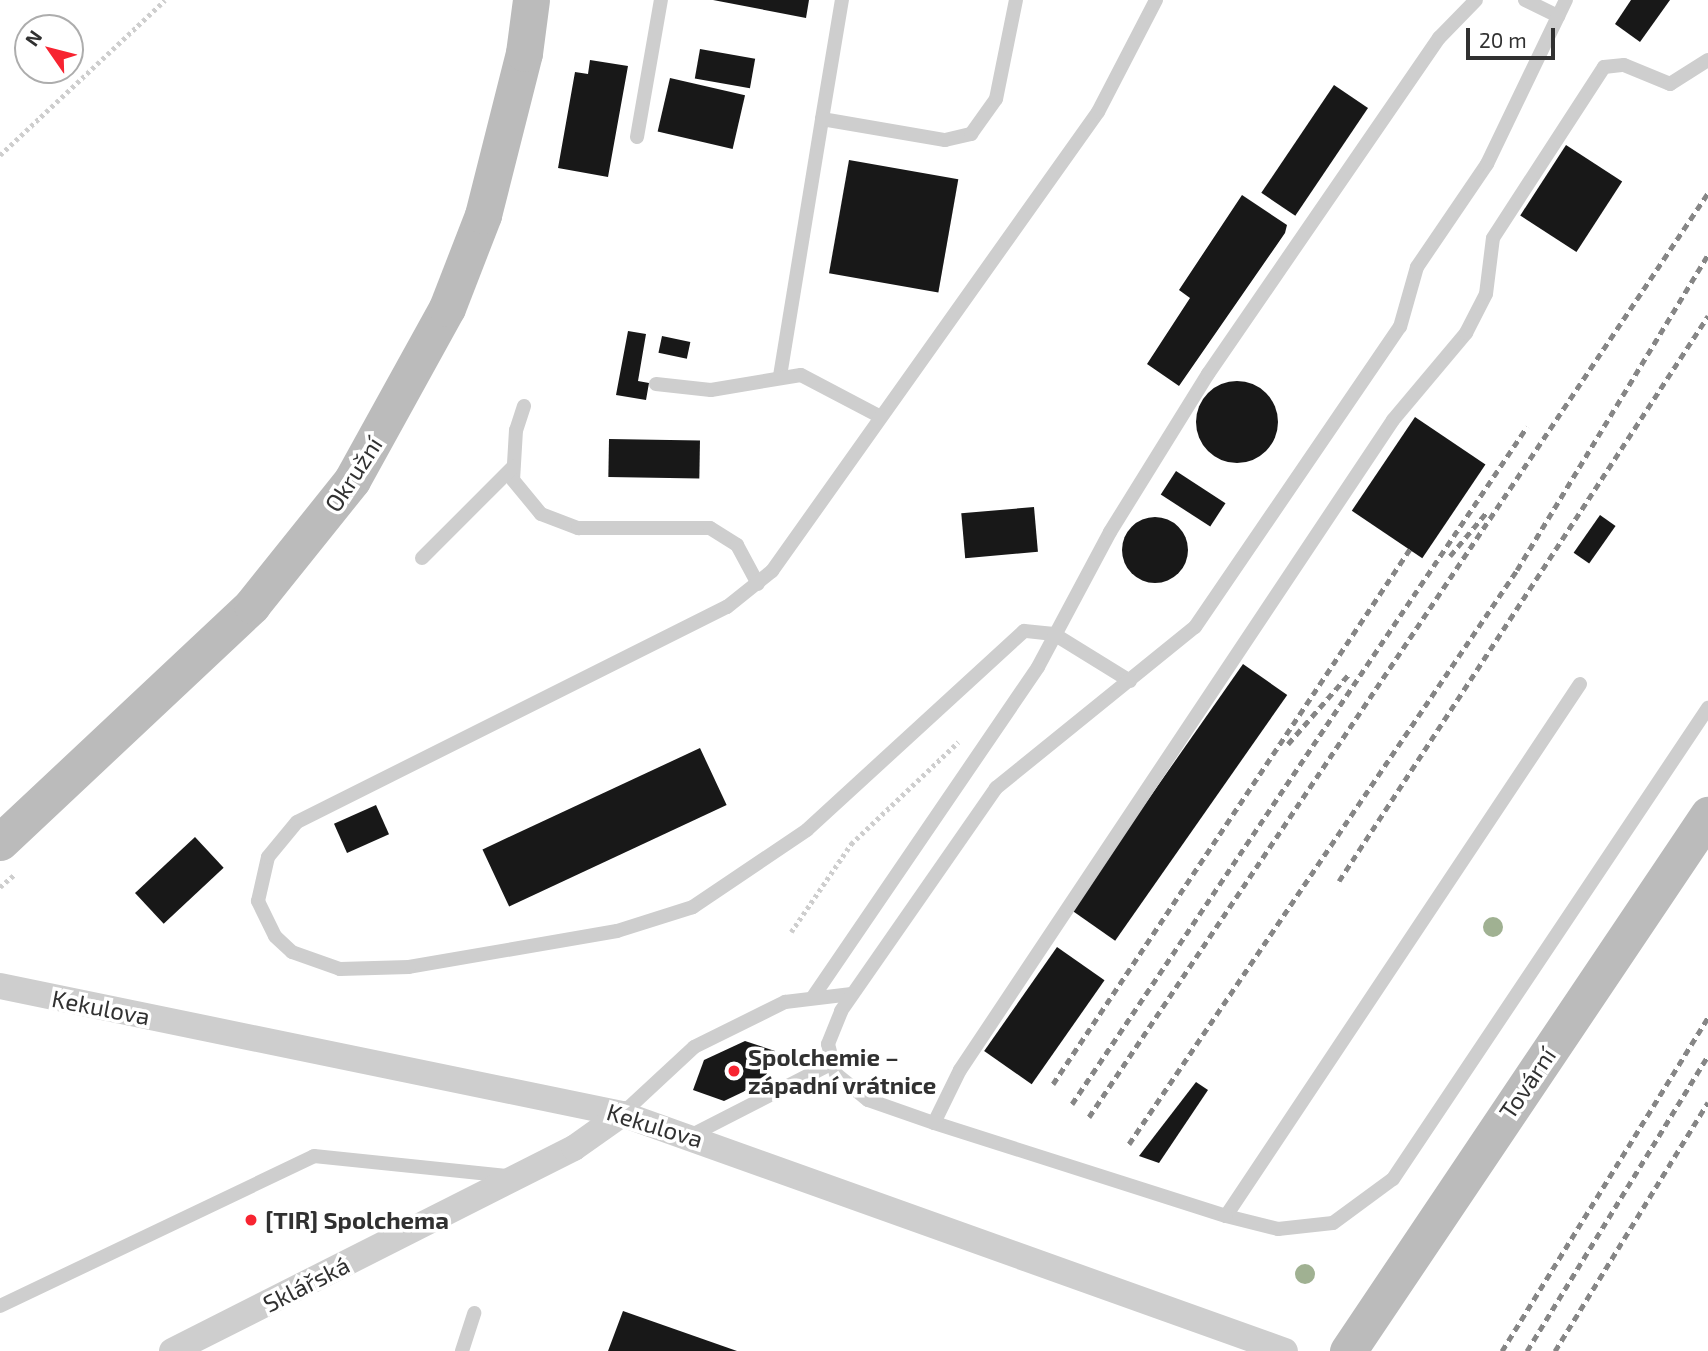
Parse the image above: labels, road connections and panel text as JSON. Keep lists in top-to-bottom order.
{
  "streets": {
    "street": [
      "Okružní",
      "Kekulova",
      "Tovární",
      "Sklářská"
    ]
  },
  "crossings": [
    ["Kekulova", "Sklářská"]
  ],
  "places": ["Spolchemie – západní vrátnice", "[TIR] Spolchema"],
  "scale_bar": "20 m",
  "north": "top left"
}
